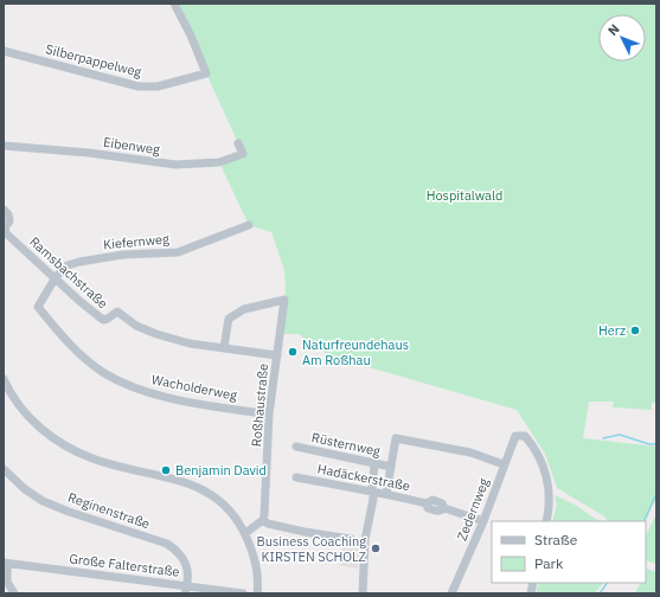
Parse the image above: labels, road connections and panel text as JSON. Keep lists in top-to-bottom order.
{
  "streets": {
    "street": [
      "Silberpappelweg",
      "Eibenweg",
      "Kiefernweg",
      "Ramsbachstraße",
      "Wacholderweg",
      "Roßhaustraße",
      "Rüsternweg",
      "Hadäckerstraße",
      "Zedernweg",
      "Reginenstraße",
      "Große Falterstraße"
    ]
  },
  "crossings": [
    ["Kiefernweg", "Ramsbachstraße"],
    ["Kiefernweg", "Wacholderweg"],
    ["Ramsbachstraße", "Wacholderweg"],
    ["Ramsbachstraße", "Roßhaustraße"],
    ["Wacholderweg", "Roßhaustraße"],
    ["Hadäckerstraße", "Zedernweg"],
    ["Reginenstraße", "Große Falterstraße"]
  ],
  "parks": ["Hospitalwald"],
  "places": [
    "Herz",
    "Naturfreundehaus Am Roßhau",
    "Benjamin David",
    "Business Coaching KIRSTEN SCHOLZ"
  ],
  "legend": ["Straße", "Park"],
  "north": "top left"
}
